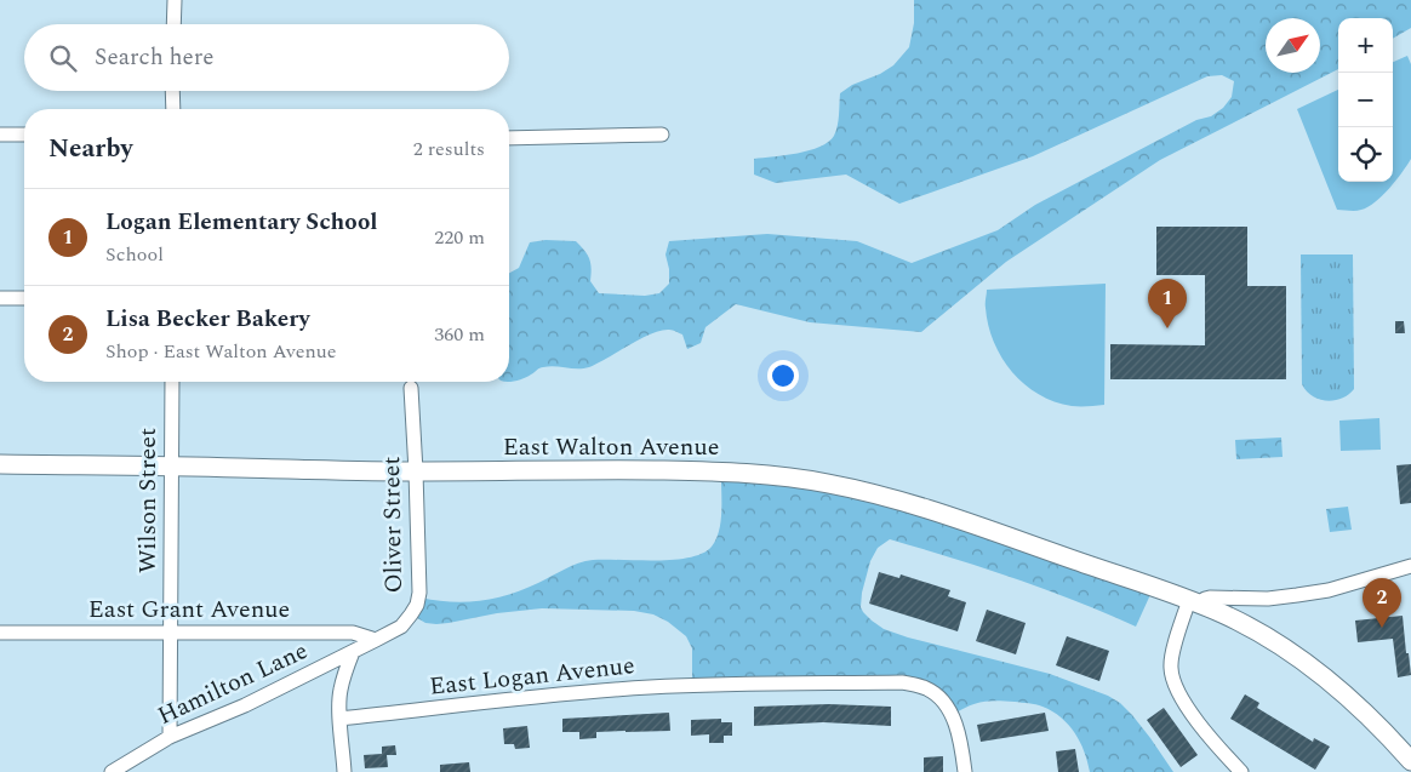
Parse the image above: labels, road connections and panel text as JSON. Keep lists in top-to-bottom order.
{
  "streets": {
    "main road": ["East Walton Avenue"],
    "street": [
      "Wilson Street",
      "Oliver Street",
      "East Grant Avenue",
      "East Logan Avenue",
      "Hamilton Lane"
    ]
  },
  "crossings": [
    ["East Walton Avenue", "Wilson Street"],
    ["East Walton Avenue", "Oliver Street"],
    ["Wilson Street", "East Grant Avenue"],
    ["Wilson Street", "Hamilton Lane"],
    ["Oliver Street", "East Grant Avenue"],
    ["Oliver Street", "Hamilton Lane"],
    ["East Grant Avenue", "Hamilton Lane"]
  ],
  "north": "top right",
  "page": {
    "map_buttons": ["+", "−"],
    "search": "Search here",
    "heading": ["Nearby", "2 results"],
    "list": [
      {
        "mark": "1",
        "name": "Logan Elementary School",
        "note": "School",
        "value": "220 m"
      },
      {
        "mark": "2",
        "name": "Lisa Becker Bakery",
        "note": "Shop · East Walton Avenue",
        "value": "360 m"
      }
    ],
    "pins": ["1", "2"]
  }
}
